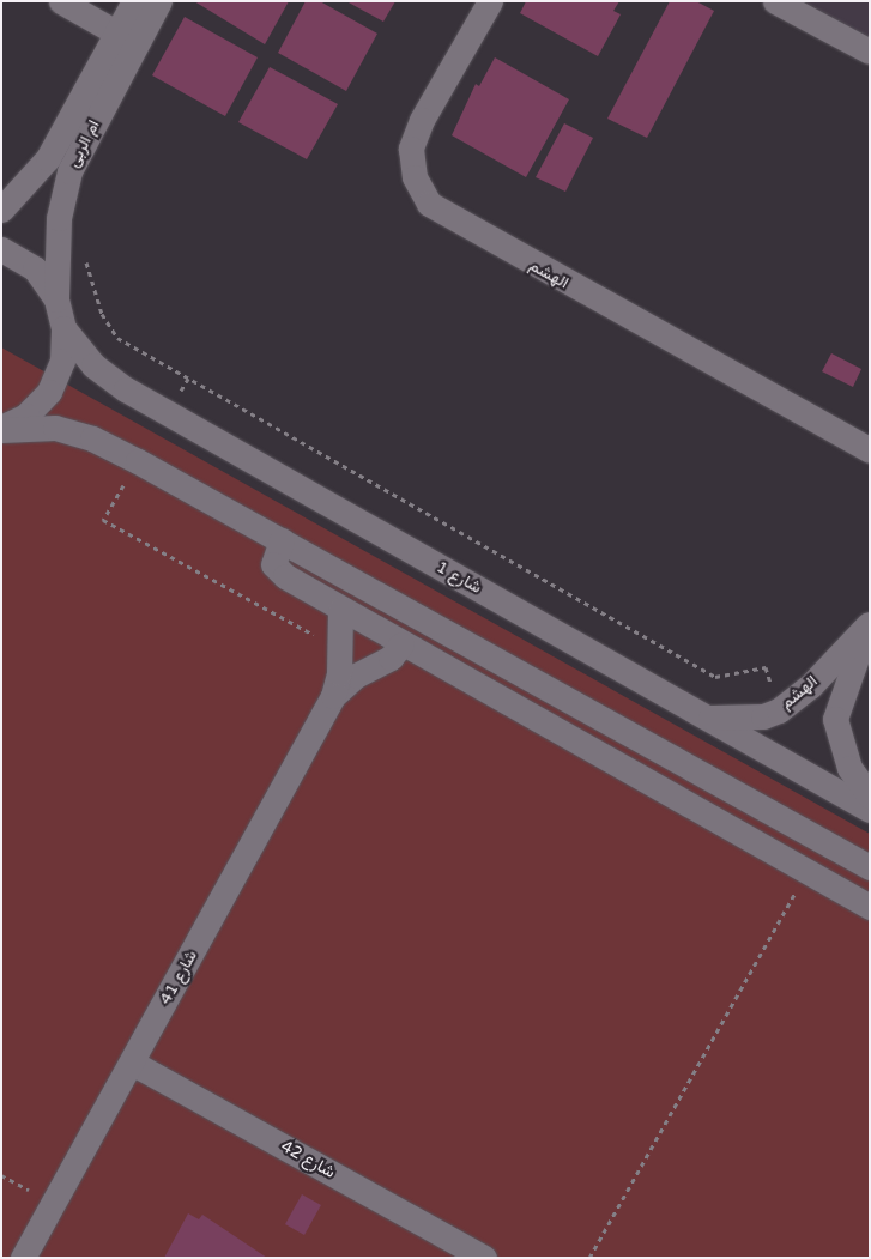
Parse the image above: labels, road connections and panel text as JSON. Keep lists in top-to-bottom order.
{
  "streets": {
    "street": [
      "ام الربى",
      "الهشم",
      "شارع 1",
      "شارع 41",
      "شارع 42"
    ]
  },
  "crossings": [
    ["الهشم", "شارع 1"],
    ["شارع 41", "شارع 42"]
  ]
}
